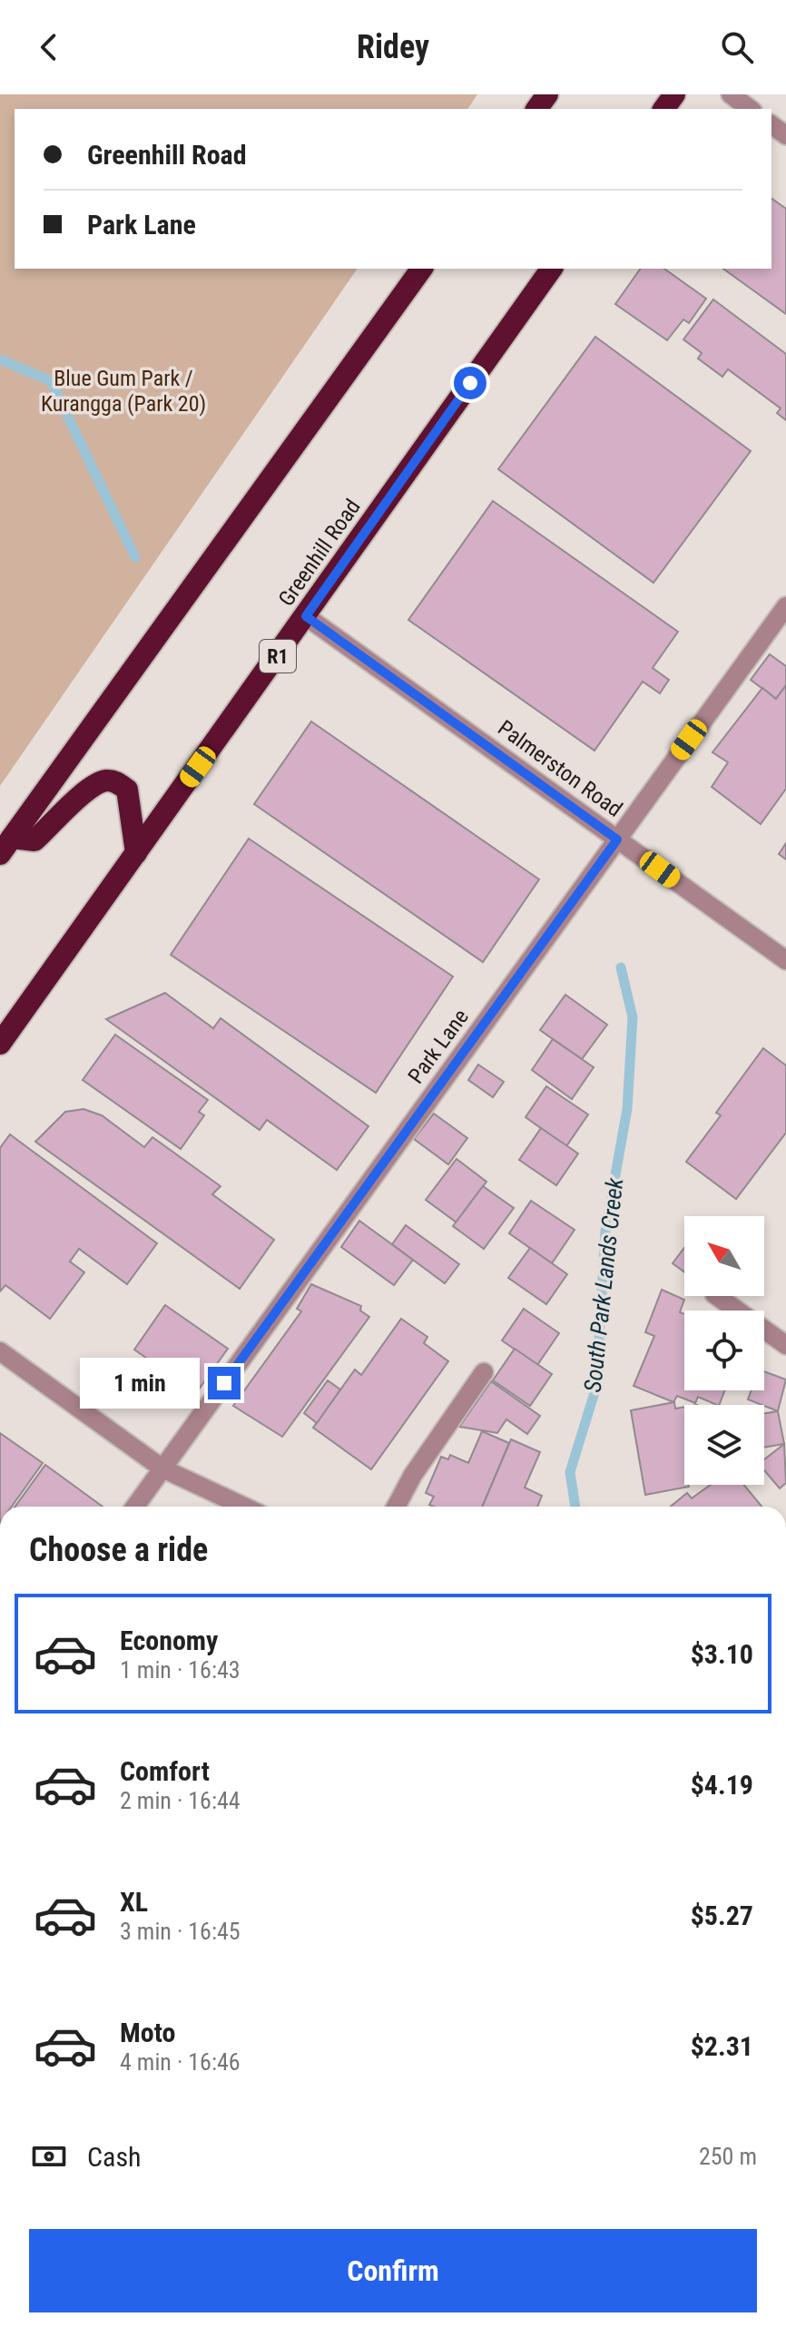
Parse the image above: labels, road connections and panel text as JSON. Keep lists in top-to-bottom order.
{
  "streets": {
    "highway": ["Greenhill Road", "R1"],
    "street": ["Palmerston Road", "Park Lane"]
  },
  "crossings": [
    ["Greenhill Road", "Palmerston Road"],
    ["Palmerston Road", "Park Lane"]
  ],
  "water": ["South Park Lands Creek"],
  "parks": ["Blue Gum Park / Kurangga (Park 20)"],
  "north": "top left",
  "page": {
    "header": "Ridey",
    "banner": ["Greenhill Road", "Park Lane"],
    "bubble": "1 min",
    "heading": "Choose a ride",
    "list": [
      {
        "name": "Economy",
        "note": "1 min · 16:43",
        "value": "$3.10"
      },
      {
        "name": "Comfort",
        "note": "2 min · 16:44",
        "value": "$4.19"
      },
      {
        "name": "XL",
        "note": "3 min · 16:45",
        "value": "$5.27"
      },
      {
        "name": "Moto",
        "note": "4 min · 16:46",
        "value": "$2.31"
      }
    ],
    "pay": ["Cash", "250 m"],
    "buttons": "Confirm"
  }
}
